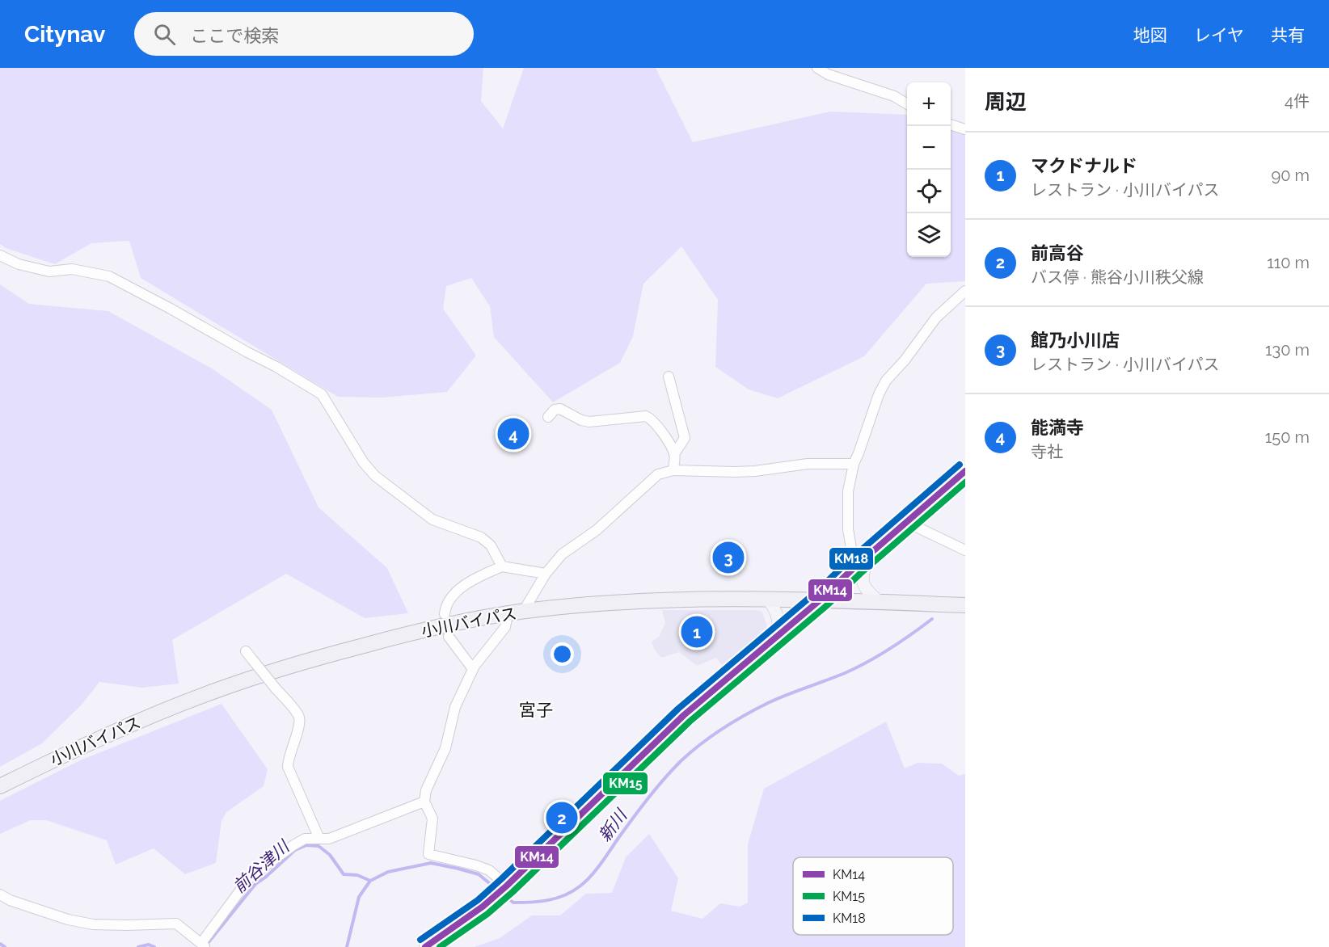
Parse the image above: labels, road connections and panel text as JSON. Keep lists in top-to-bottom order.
{
  "streets": {
    "highway": ["小川バイパス"]
  },
  "districts": ["宮子"],
  "water": ["新川", "前谷津川"],
  "lines": ["transit line KM18", "transit line KM14", "transit line KM15"],
  "legend": ["KM14", "KM15", "KM18"],
  "page": {
    "header": "Citynav",
    "search": "ここで検索",
    "nav": ["地図", "レイヤ", "共有"],
    "heading": ["周辺", "4件"],
    "map_buttons": ["+", "−"],
    "list": [
      {
        "mark": "1",
        "name": "マクドナルド",
        "note": "レストラン · 小川バイパス",
        "value": "90 m"
      },
      {
        "mark": "2",
        "name": "前高谷",
        "note": "バス停 · 熊谷小川秩父線",
        "value": "110 m"
      },
      {
        "mark": "3",
        "name": "館乃小川店",
        "note": "レストラン · 小川バイパス",
        "value": "130 m"
      },
      {
        "mark": "4",
        "name": "能満寺",
        "note": "寺社",
        "value": "150 m"
      }
    ],
    "pins": [
      "4",
      "3",
      "1",
      "2"
    ]
  }
}
